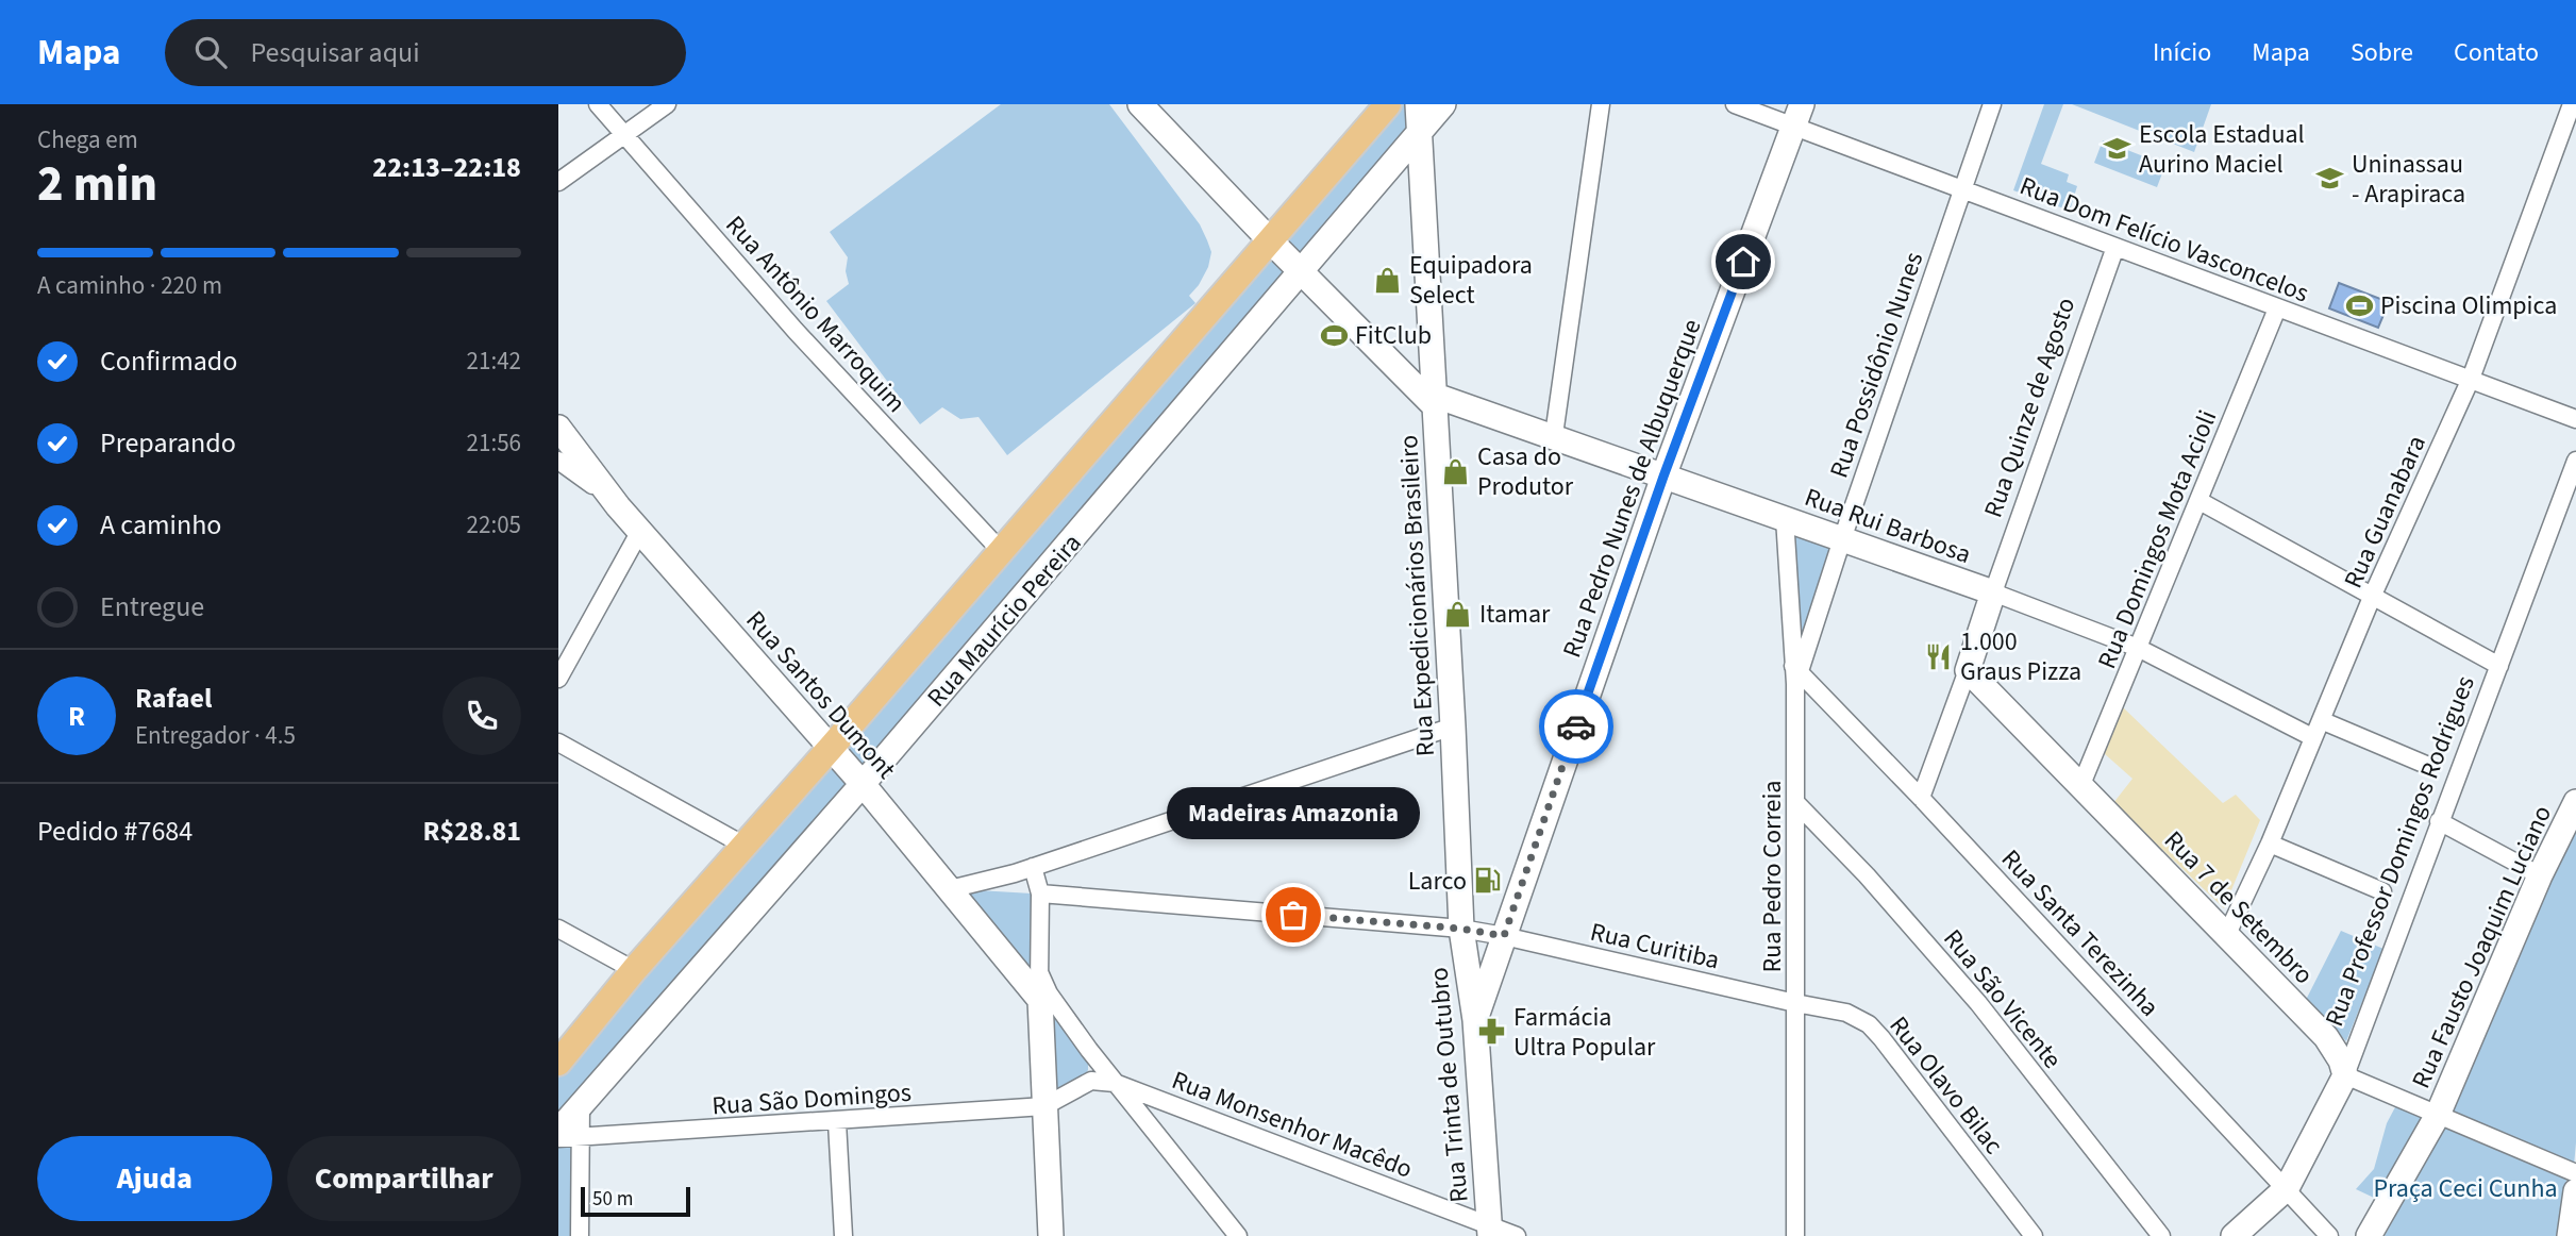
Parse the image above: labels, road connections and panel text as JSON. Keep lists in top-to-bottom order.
{
  "streets": {
    "main road": ["Rua Maurício Pereira"],
    "street": [
      "Rua Dom Felício Vasconcelos",
      "Rua Antônio Marroquim",
      "Rua Possidônio Nunes",
      "Rua Quinze de Agosto",
      "Rua Pedro Nunes de Albuquerque",
      "Rua Guanabara",
      "Rua Rui Barbosa",
      "Rua Domingos Mota Acioli",
      "Rua Expedicionários Brasileiro",
      "Rua Santos Dumont",
      "Rua Professor Domingos Rodrigues",
      "Rua Pedro Correia",
      "Rua 7 de Setembro",
      "Rua Santa Terezinha",
      "Rua Curitiba",
      "Rua Fausto Joaquim Luciano",
      "Rua São Vicente",
      "Rua Trinta de Outubro",
      "Rua Olavo Bilac",
      "Rua São Domingos",
      "Rua Monsenhor Macêdo"
    ]
  },
  "crossings": [
    ["Rua Dom Felício Vasconcelos", "Rua Possidônio Nunes"],
    ["Rua Dom Felício Vasconcelos", "Rua Quinze de Agosto"],
    ["Rua Dom Felício Vasconcelos", "Rua Pedro Nunes de Albuquerque"],
    ["Rua Dom Felício Vasconcelos", "Rua Guanabara"],
    ["Rua Dom Felício Vasconcelos", "Rua Domingos Mota Acioli"],
    ["Rua Antônio Marroquim", "Rua Maurício Pereira"],
    ["Rua Possidônio Nunes", "Rua Rui Barbosa"],
    ["Rua Possidônio Nunes", "Rua Pedro Correia"],
    ["Rua Possidônio Nunes", "Rua Santa Terezinha"],
    ["Rua Quinze de Agosto", "Rua Rui Barbosa"],
    ["Rua Quinze de Agosto", "Rua 7 de Setembro"],
    ["Rua Quinze de Agosto", "Rua Santa Terezinha"],
    ["Rua Pedro Nunes de Albuquerque", "Rua Rui Barbosa"],
    ["Rua Pedro Nunes de Albuquerque", "Rua Curitiba"],
    ["Rua Pedro Nunes de Albuquerque", "Rua Trinta de Outubro"],
    ["Rua Guanabara", "Rua Rui Barbosa"],
    ["Rua Guanabara", "Rua 7 de Setembro"],
    ["Rua Rui Barbosa", "Rua Domingos Mota Acioli"],
    ["Rua Rui Barbosa", "Rua Expedicionários Brasileiro"],
    ["Rua Rui Barbosa", "Rua Pedro Correia"],
    ["Rua Domingos Mota Acioli", "Rua 7 de Setembro"],
    ["Rua Expedicionários Brasileiro", "Rua Maurício Pereira"],
    ["Rua Expedicionários Brasileiro", "Rua Curitiba"],
    ["Rua Expedicionários Brasileiro", "Rua Trinta de Outubro"],
    ["Rua Maurício Pereira", "Rua Santos Dumont"],
    ["Rua Maurício Pereira", "Rua São Domingos"],
    ["Rua Professor Domingos Rodrigues", "Rua 7 de Setembro"],
    ["Rua Professor Domingos Rodrigues", "Rua Santa Terezinha"],
    ["Rua Pedro Correia", "Rua Santa Terezinha"],
    ["Rua Pedro Correia", "Rua Curitiba"],
    ["Rua Pedro Correia", "Rua São Vicente"],
    ["Rua Pedro Correia", "Rua Olavo Bilac"],
    ["Rua Curitiba", "Rua Trinta de Outubro"],
    ["Rua Curitiba", "Rua Olavo Bilac"],
    ["Rua Trinta de Outubro", "Rua Monsenhor Macêdo"],
    ["Rua São Domingos", "Rua Monsenhor Macêdo"]
  ],
  "parks": ["Praça Ceci Cunha"],
  "places": {
    "school or university": ["Escola Estadual Aurino Maciel", "Uninassau - Arapiraca"],
    "shop": ["Equipadora Select", "Casa do Produtor", "Itamar"],
    "sports": ["Piscina Olimpica", "FitClub"],
    "restaurant": ["1.000 Graus Pizza"],
    "fuel station": ["Larco"],
    "other": ["Madeiras Amazonia"],
    "pharmacy": ["Farmácia Ultra Popular"]
  },
  "scale_bar": "50 m",
  "page": {
    "header": "Mapa",
    "search": "Pesquisar aqui",
    "nav": [
      "Início",
      "Mapa",
      "Sobre",
      "Contato"
    ],
    "heading": ["2 min", "Chega em", "22:13–22:18"],
    "panel": [
      "Rafael",
      "Entregador · 4.5",
      "Pedido #7684",
      "R$28.81"
    ],
    "bar": "A caminho · 220 m",
    "list": [
      ["Confirmado", "21:42"],
      ["Preparando", "21:56"],
      ["A caminho", "22:05"],
      "Entregue"
    ],
    "round": "R",
    "bubble": "Madeiras Amazonia",
    "buttons": ["Ajuda", "Compartilhar"],
    "scale": "50 m"
  }
}
